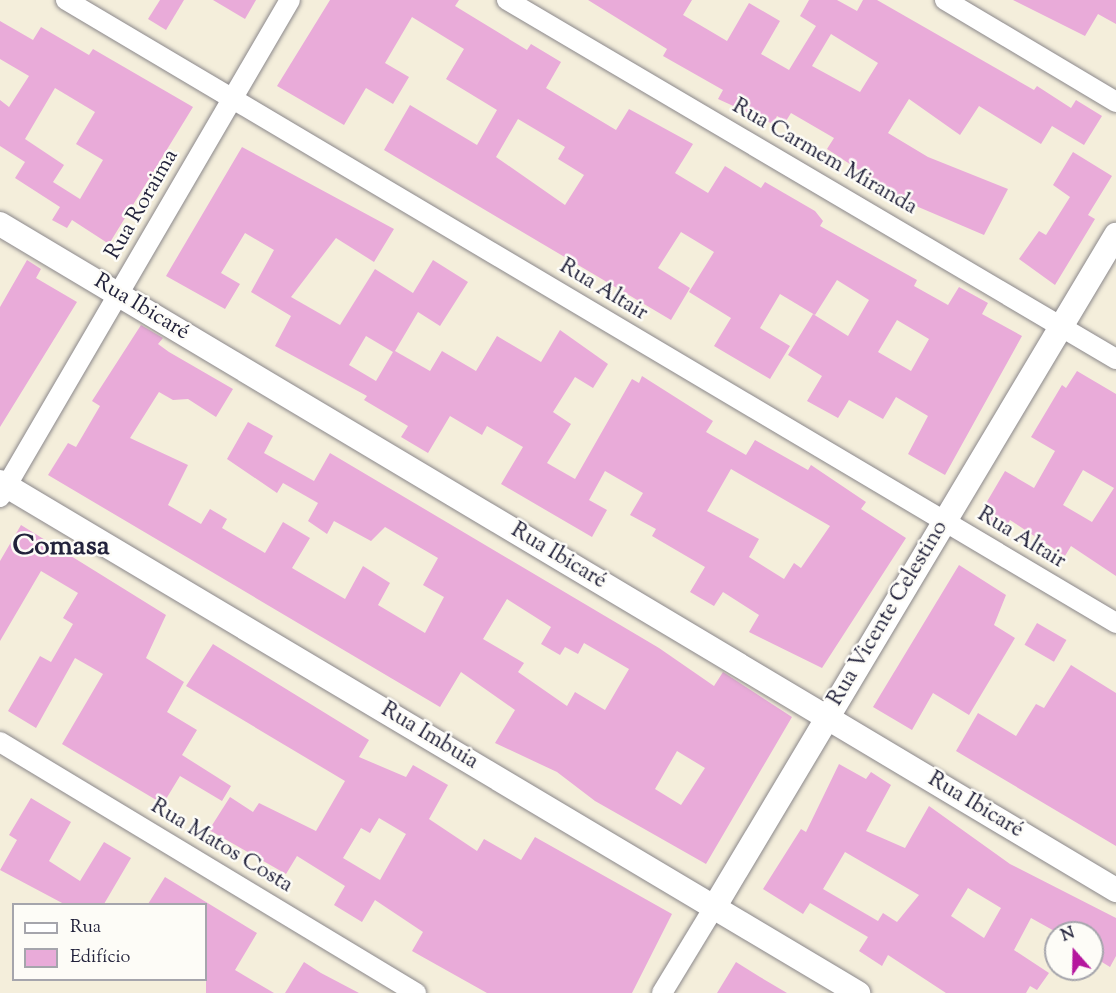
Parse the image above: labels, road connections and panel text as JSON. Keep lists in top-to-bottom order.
{
  "streets": {
    "street": [
      "Rua Carmem Miranda",
      "Rua Roraima",
      "Rua Altair",
      "Rua Ibicaré",
      "Rua Vicente Celestino",
      "Rua Imbuia",
      "Rua Matos Costa"
    ]
  },
  "crossings": [
    ["Rua Carmem Miranda", "Rua Vicente Celestino"],
    ["Rua Roraima", "Rua Altair"],
    ["Rua Roraima", "Rua Ibicaré"],
    ["Rua Roraima", "Rua Imbuia"],
    ["Rua Altair", "Rua Vicente Celestino"],
    ["Rua Ibicaré", "Rua Vicente Celestino"],
    ["Rua Vicente Celestino", "Rua Imbuia"]
  ],
  "districts": ["Comasa"],
  "legend": ["Rua", "Edifício"],
  "north": "top"
}
